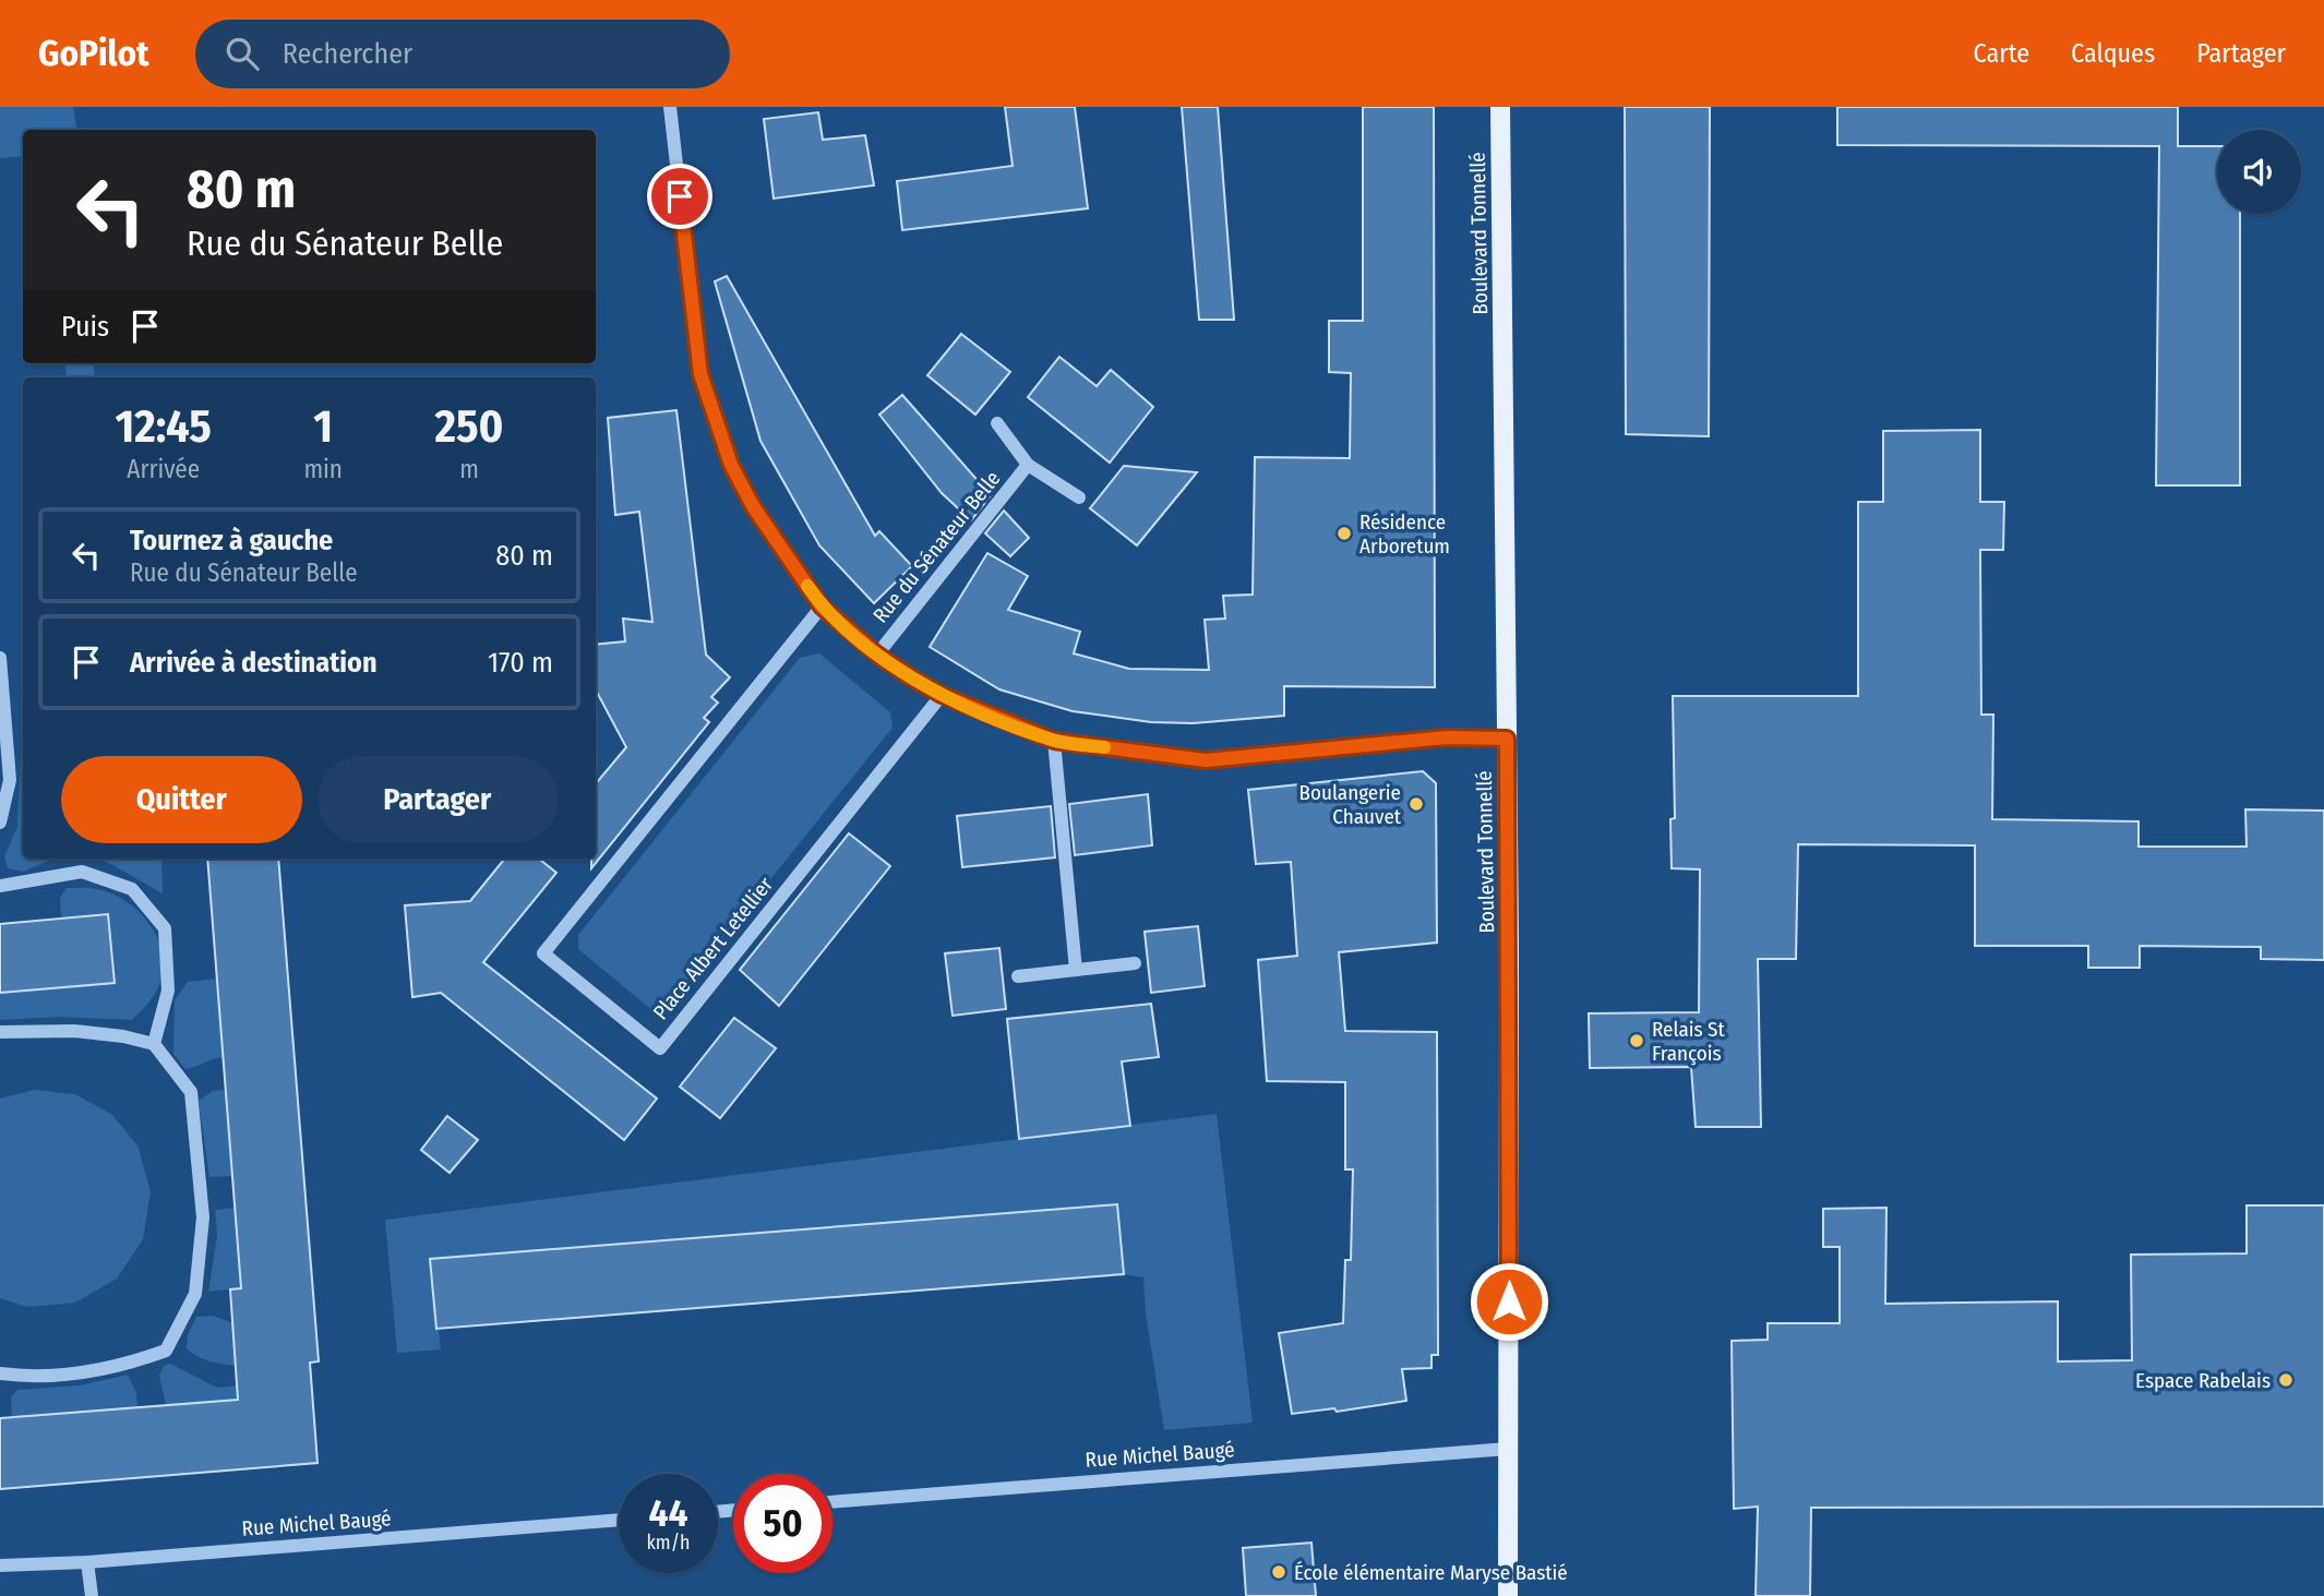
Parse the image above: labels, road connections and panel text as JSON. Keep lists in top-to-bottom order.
{
  "streets": {
    "main road": ["Boulevard Tonnellé"],
    "street": ["Rue du Sénateur Belle", "Place Albert Letellier", "Rue Michel Baugé"]
  },
  "crossings": [
    ["Boulevard Tonnellé", "Rue du Sénateur Belle"],
    ["Boulevard Tonnellé", "Rue Michel Baugé"],
    ["Rue du Sénateur Belle", "Place Albert Letellier"]
  ],
  "places": [
    "Résidence Arboretum",
    "Boulangerie Chauvet",
    "Relais St François",
    "Espace Rabelais",
    "École élémentaire Maryse Bastié"
  ],
  "page": {
    "header": "GoPilot",
    "search": "Rechercher",
    "nav": ["Carte", "Calques", "Partager"],
    "turn": ["80 m", "Rue du Sénateur Belle"],
    "then": "Puis",
    "eta": [
      "12:45",
      "Arrivée",
      "1",
      "min",
      "250",
      "m"
    ],
    "list": [
      {
        "name": "Tournez à gauche",
        "note": "Rue du Sénateur Belle",
        "value": "80 m"
      },
      {
        "name": "Arrivée à destination",
        "value": "170 m"
      }
    ],
    "buttons": ["Quitter", "Partager"],
    "speed": "44 km/h",
    "limit": "50"
  }
}
